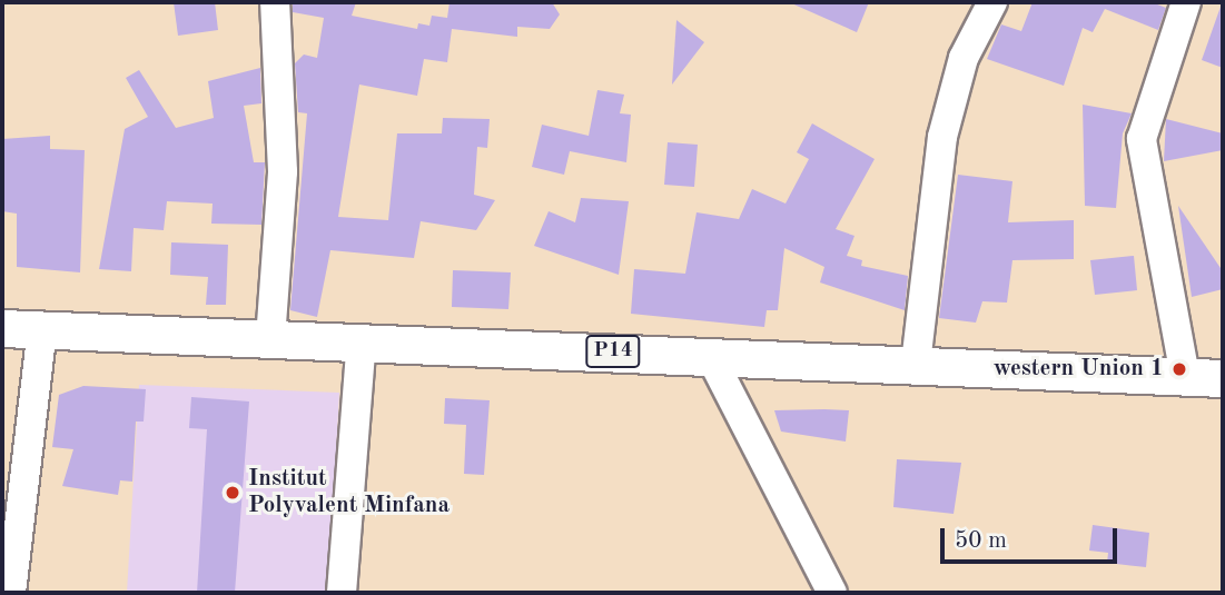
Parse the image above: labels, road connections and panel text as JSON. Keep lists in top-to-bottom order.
{
  "streets": {
    "main road": ["P14"]
  },
  "places": ["western Union 1", "Institut Polyvalent Minfana"],
  "scale_bar": "50 m"
}
